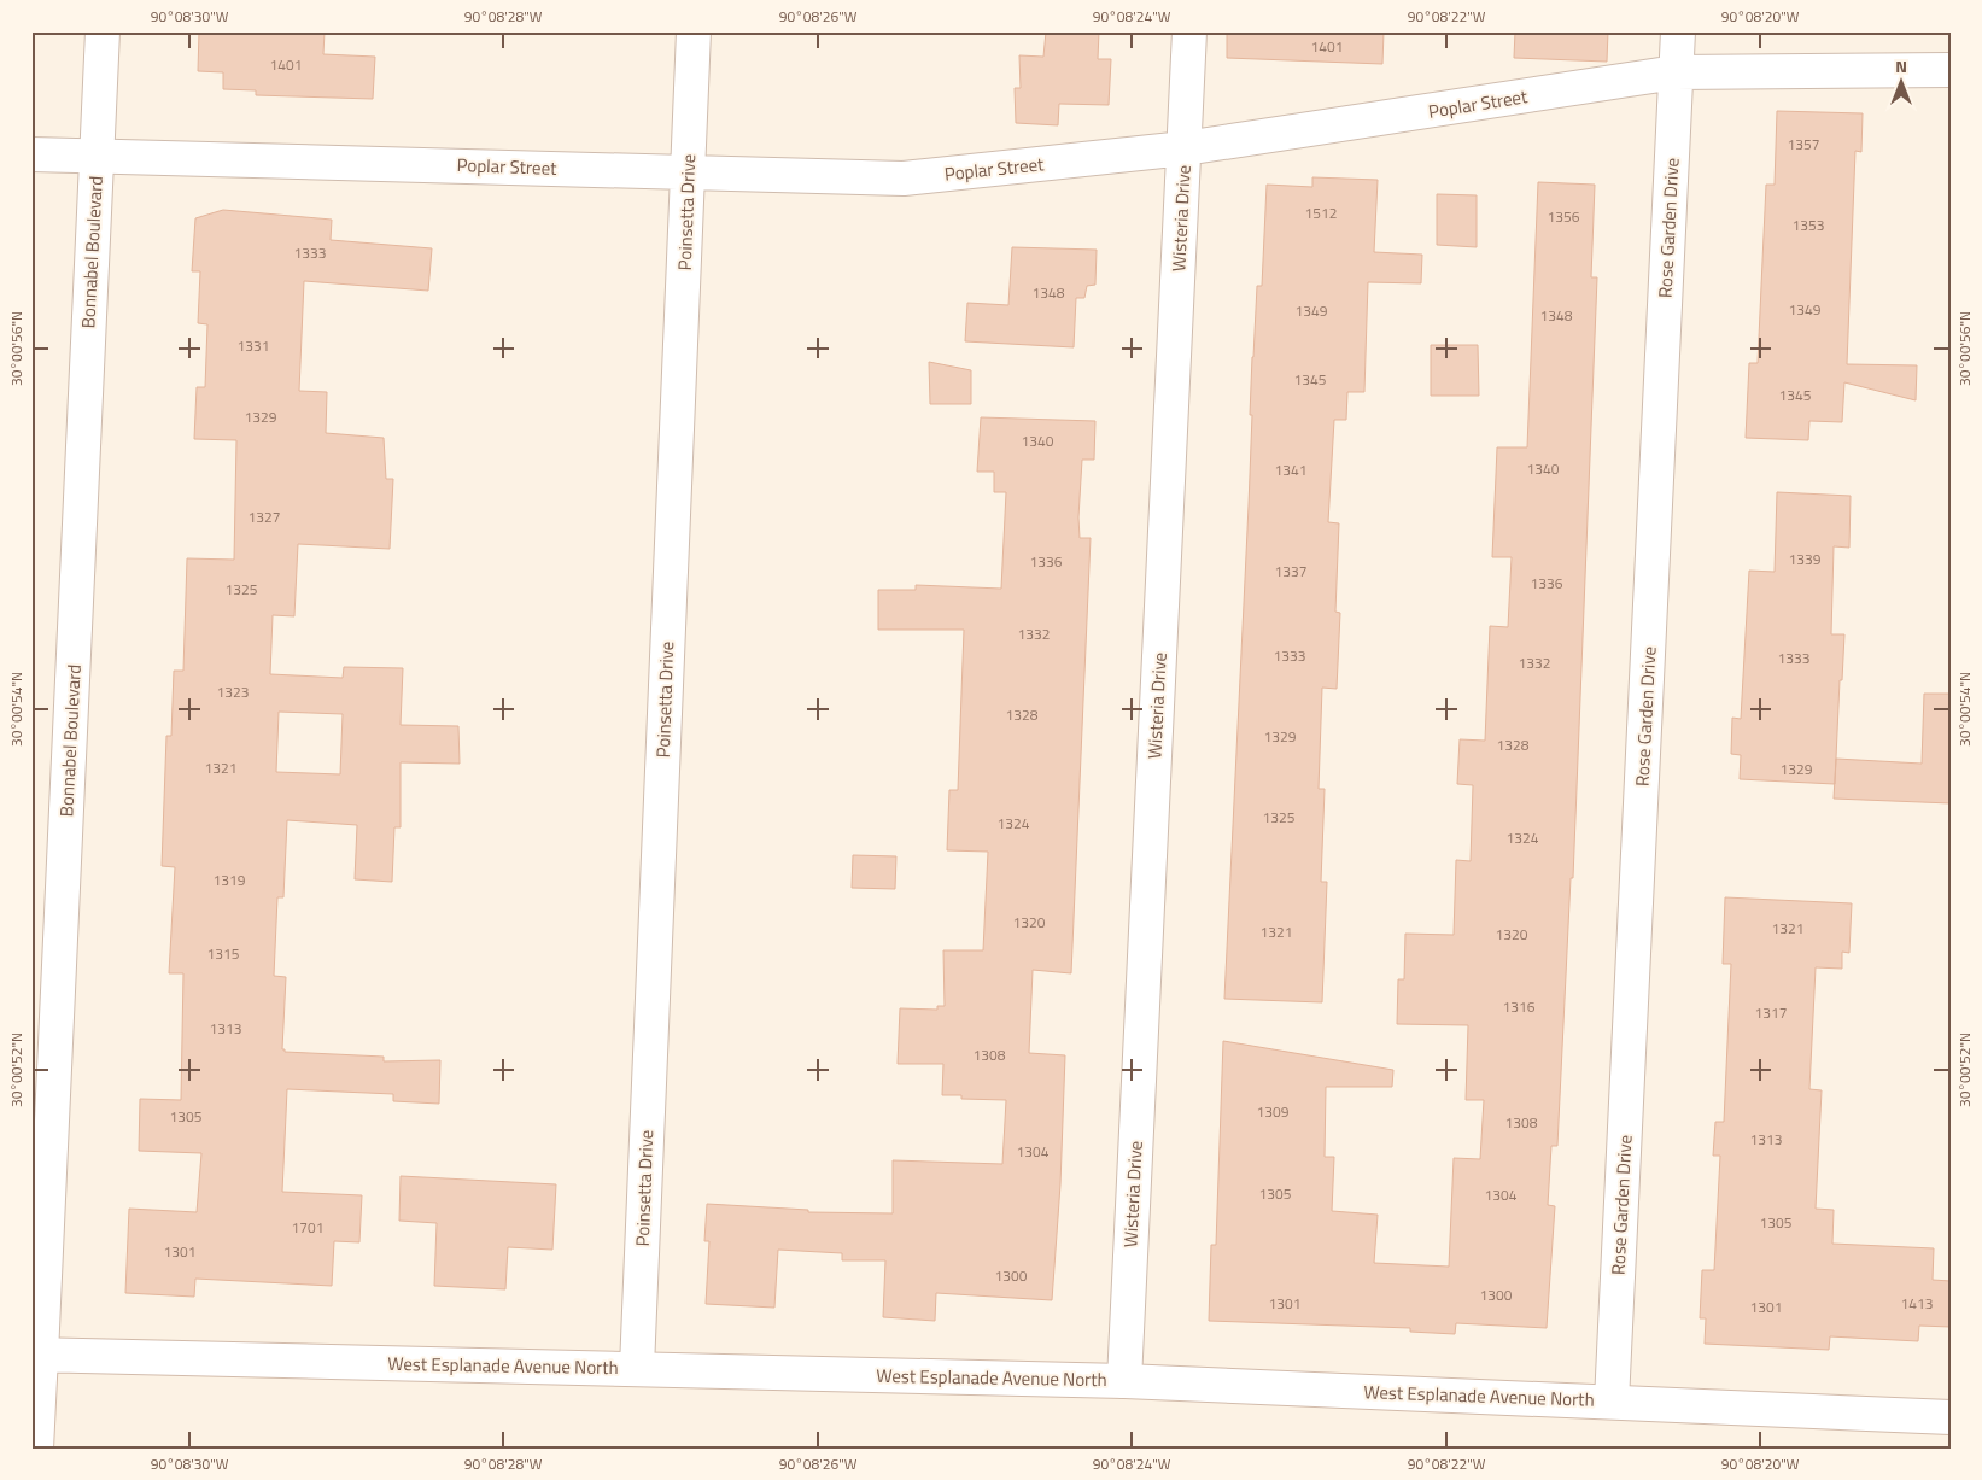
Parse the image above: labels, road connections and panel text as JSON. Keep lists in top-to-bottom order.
{
  "streets": {
    "street": [
      "Poplar Street",
      "Poinsetta Drive",
      "Wisteria Drive",
      "Rose Garden Drive",
      "Bonnabel Boulevard",
      "West Esplanade Avenue North"
    ]
  },
  "crossings": [
    ["Poplar Street", "Poinsetta Drive"],
    ["Poplar Street", "Wisteria Drive"],
    ["Poplar Street", "Rose Garden Drive"],
    ["Poplar Street", "Bonnabel Boulevard"],
    ["Poinsetta Drive", "West Esplanade Avenue North"],
    ["Wisteria Drive", "West Esplanade Avenue North"],
    ["Rose Garden Drive", "West Esplanade Avenue North"],
    ["Bonnabel Boulevard", "West Esplanade Avenue North"]
  ],
  "house_numbers": [
    "1401",
    "1401",
    "1357",
    "1512",
    "1356",
    "1353",
    "1333",
    "1348",
    "1349",
    "1349",
    "1348",
    "1331",
    "1345",
    "1345",
    "1329",
    "1340",
    "1340",
    "1341",
    "1327",
    "1339",
    "1336",
    "1337",
    "1336",
    "1325",
    "1332",
    "1333",
    "1333",
    "1332",
    "1323",
    "1328",
    "1329",
    "1328",
    "1321",
    "1329",
    "1325",
    "1324",
    "1324",
    "1319",
    "1320",
    "1321",
    "1321",
    "1320",
    "1315",
    "1316",
    "1317",
    "1313",
    "1308",
    "1309",
    "1305",
    "1308",
    "1313",
    "1304",
    "1305",
    "1304",
    "1305",
    "1701",
    "1301",
    "1300",
    "1300",
    "1301",
    "1413",
    "1301"
  ],
  "north": "top",
  "coordinates": [
    "90°08'30\"W",
    "90°08'28\"W",
    "90°08'26\"W",
    "90°08'24\"W",
    "90°08'22\"W",
    "90°08'20\"W",
    "30°00'56\"N",
    "30°00'54\"N",
    "30°00'52\"N"
  ]
}
